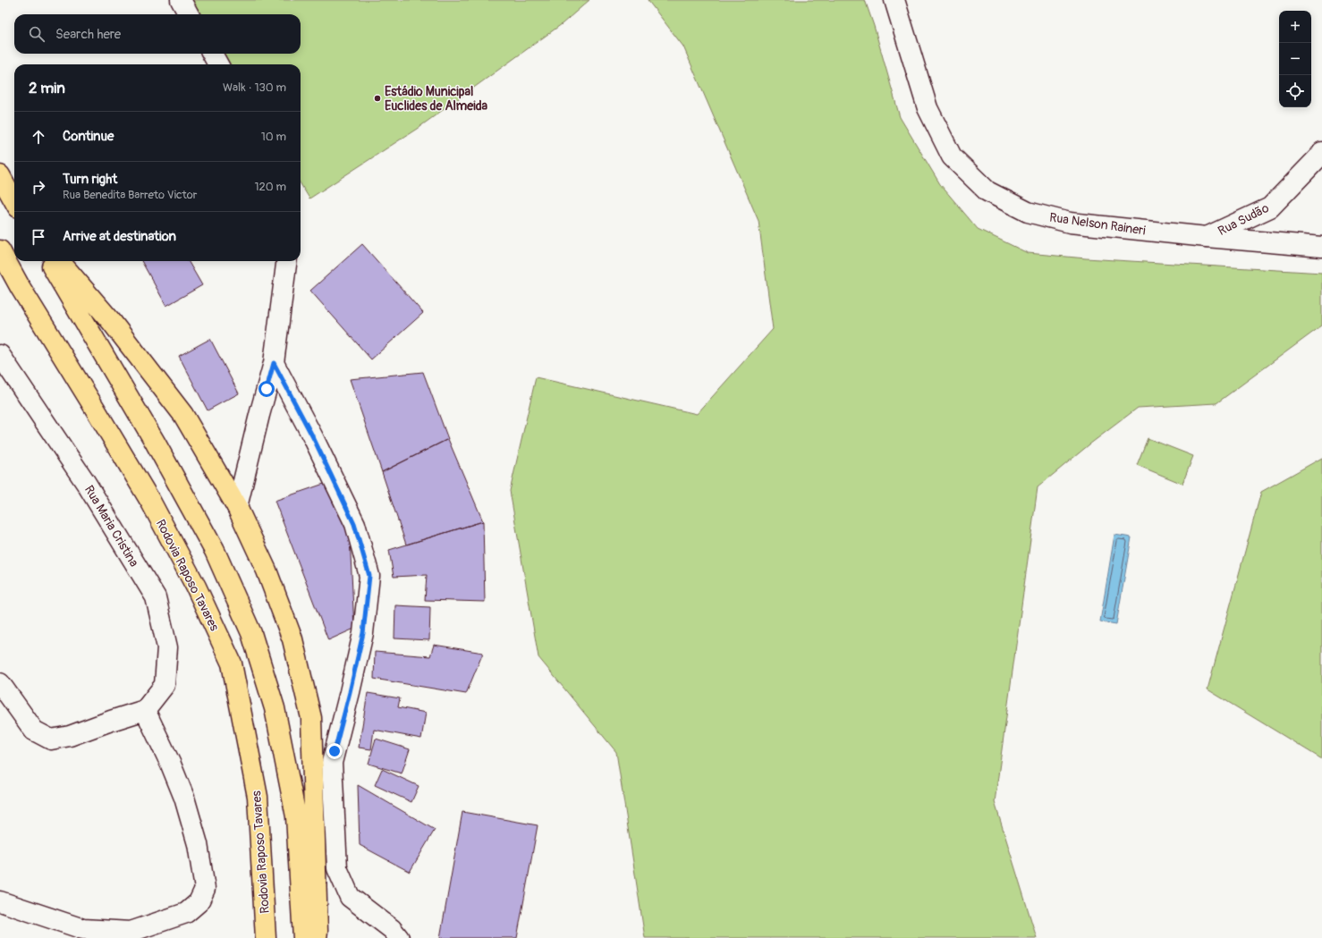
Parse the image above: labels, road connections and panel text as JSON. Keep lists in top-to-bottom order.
{
  "streets": {
    "highway": ["Rodovia Raposo Tavares"],
    "street": ["Rua Sudão", "Rua Nelson Raineri", "Rua Maria Cristina"]
  },
  "crossings": [
    ["Rua Sudão", "Rua Nelson Raineri"]
  ],
  "places": ["Estádio Municipal Euclides de Almeida"],
  "page": {
    "map_buttons": ["+", "−"],
    "search": "Search here",
    "heading": ["2 min", "Walk · 130 m"],
    "list": [
      ["Continue", "10 m"],
      ["Turn right", "Rua Benedita Barreto Victor", "120 m"],
      "Arrive at destination"
    ]
  }
}
